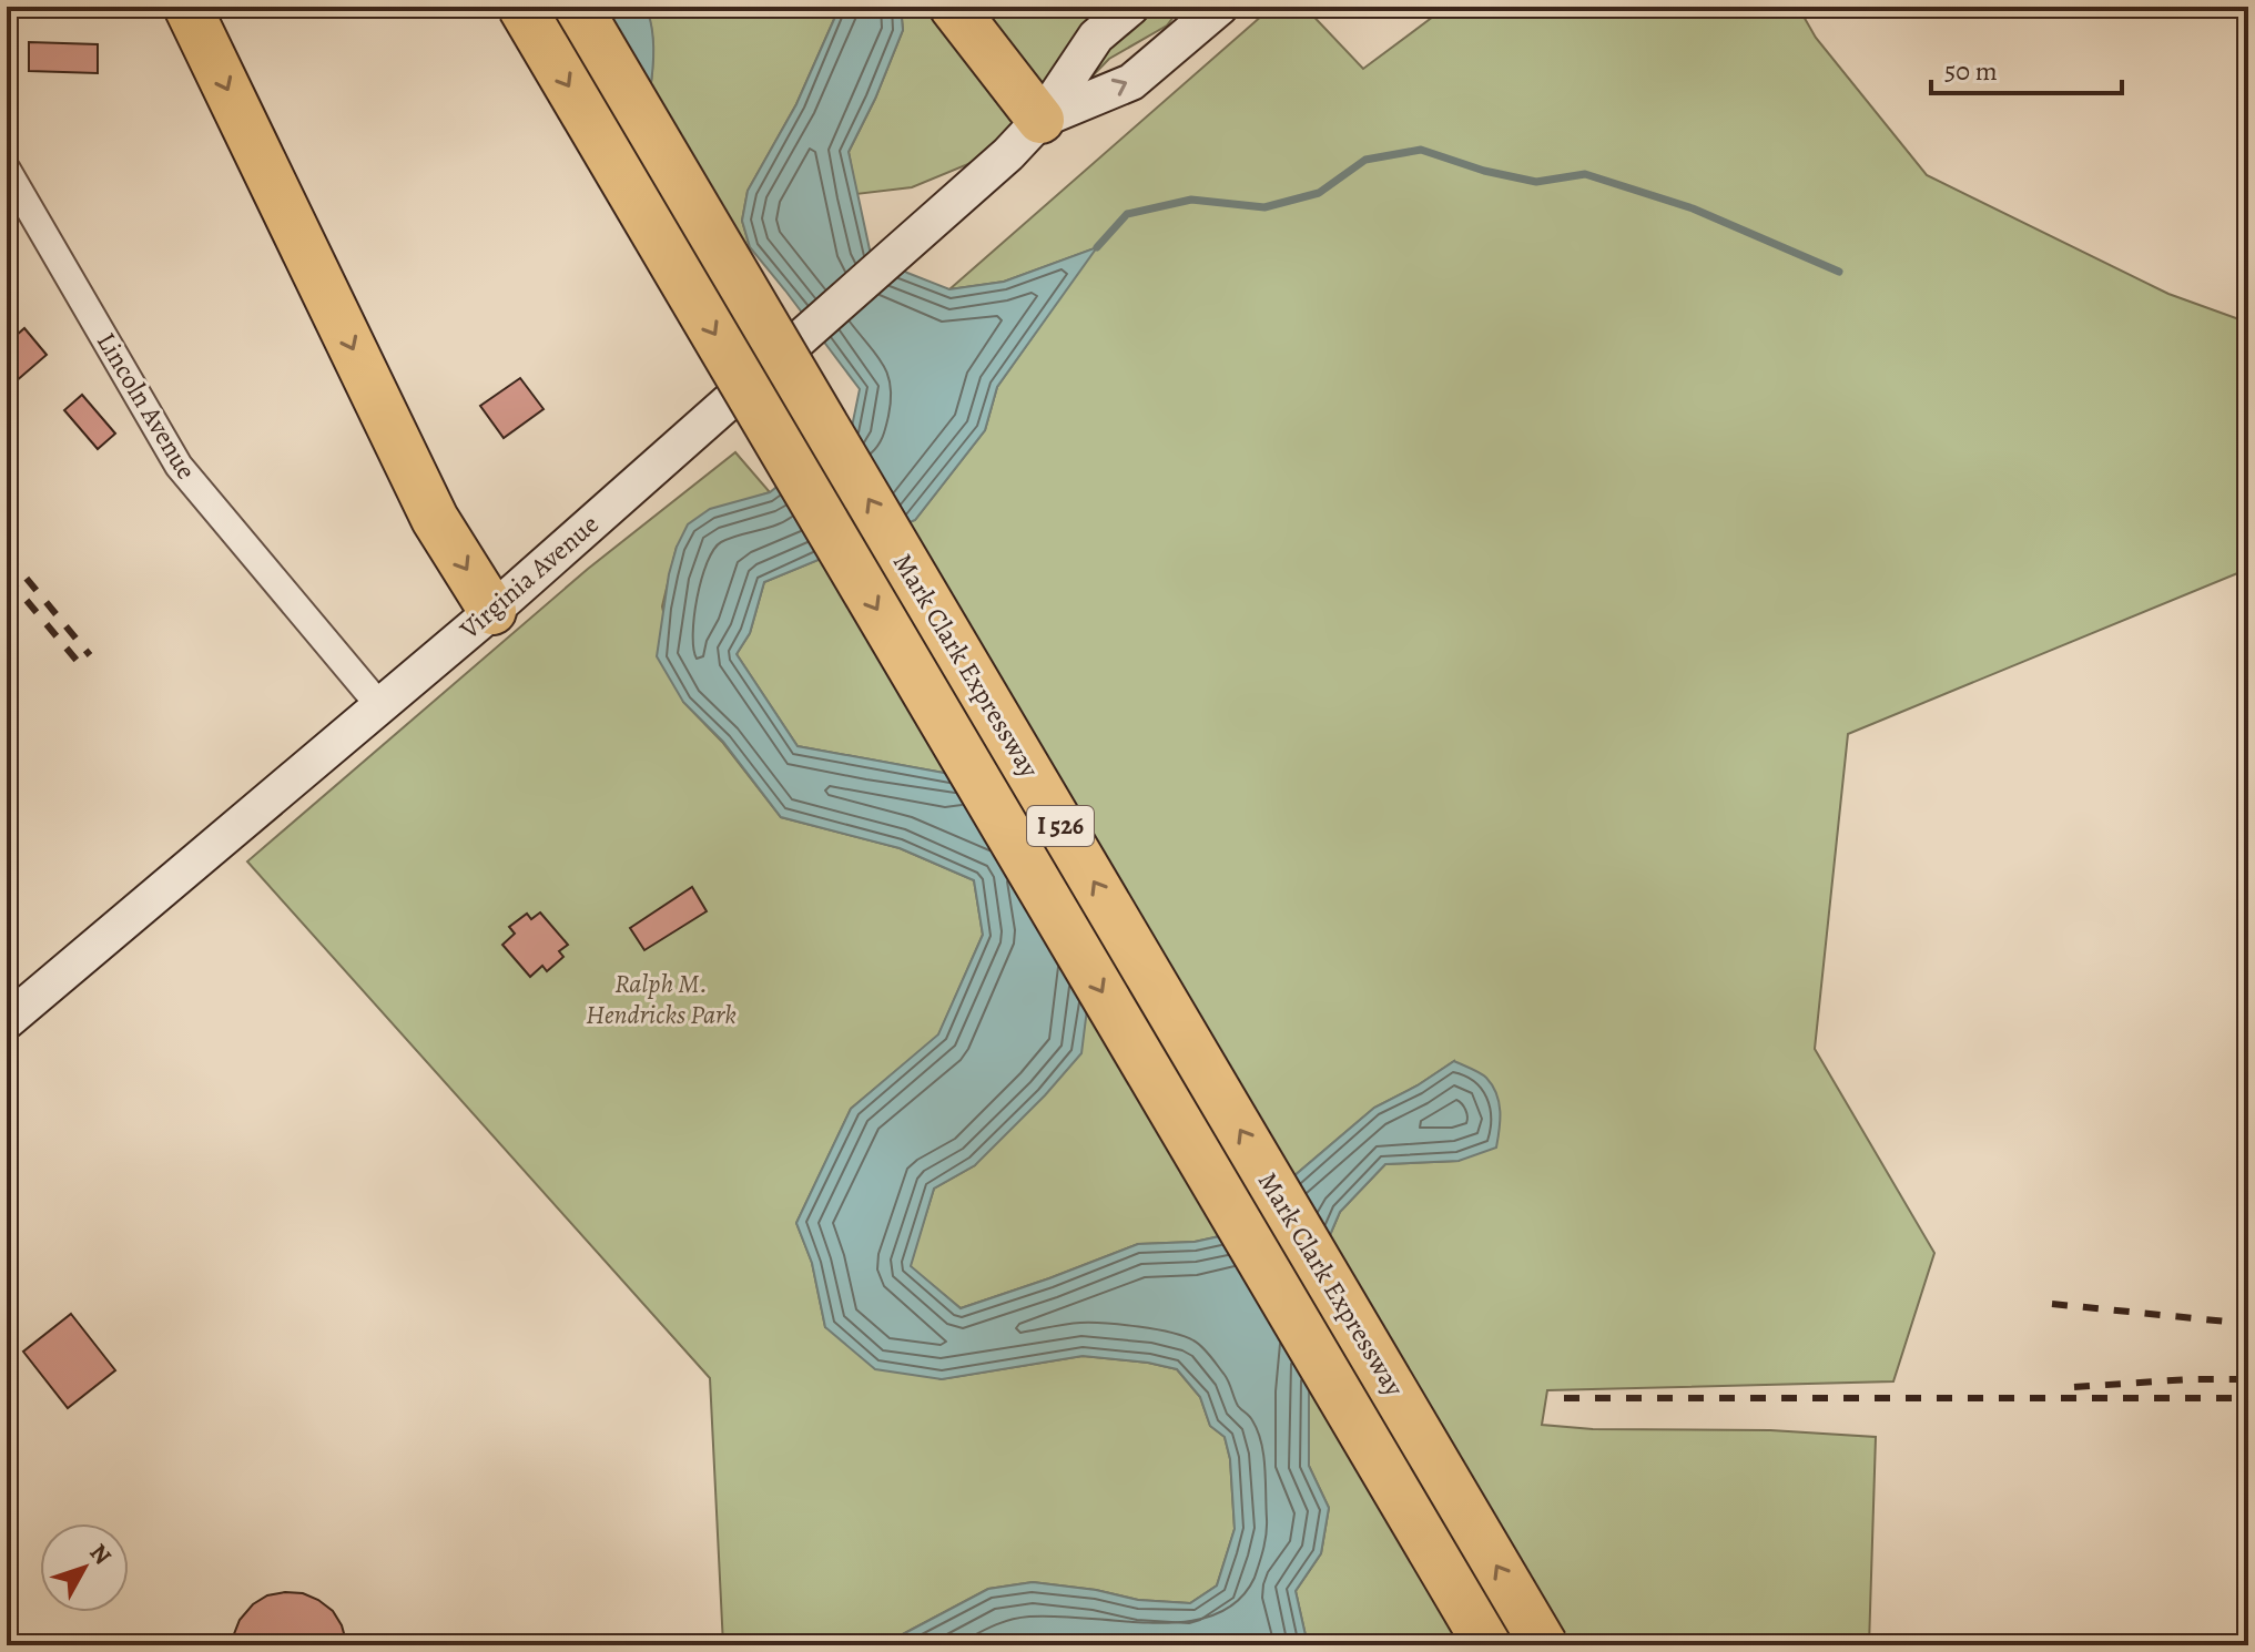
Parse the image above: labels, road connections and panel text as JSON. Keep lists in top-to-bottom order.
{
  "streets": {
    "highway": ["Mark Clark Expressway", "I 526"],
    "main road": ["Virginia Avenue"],
    "street": ["Lincoln Avenue"]
  },
  "crossings": [
    ["Lincoln Avenue", "Virginia Avenue"]
  ],
  "parks": ["Ralph M. Hendricks Park"],
  "scale_bar": "50 m",
  "north": "top right"
}
